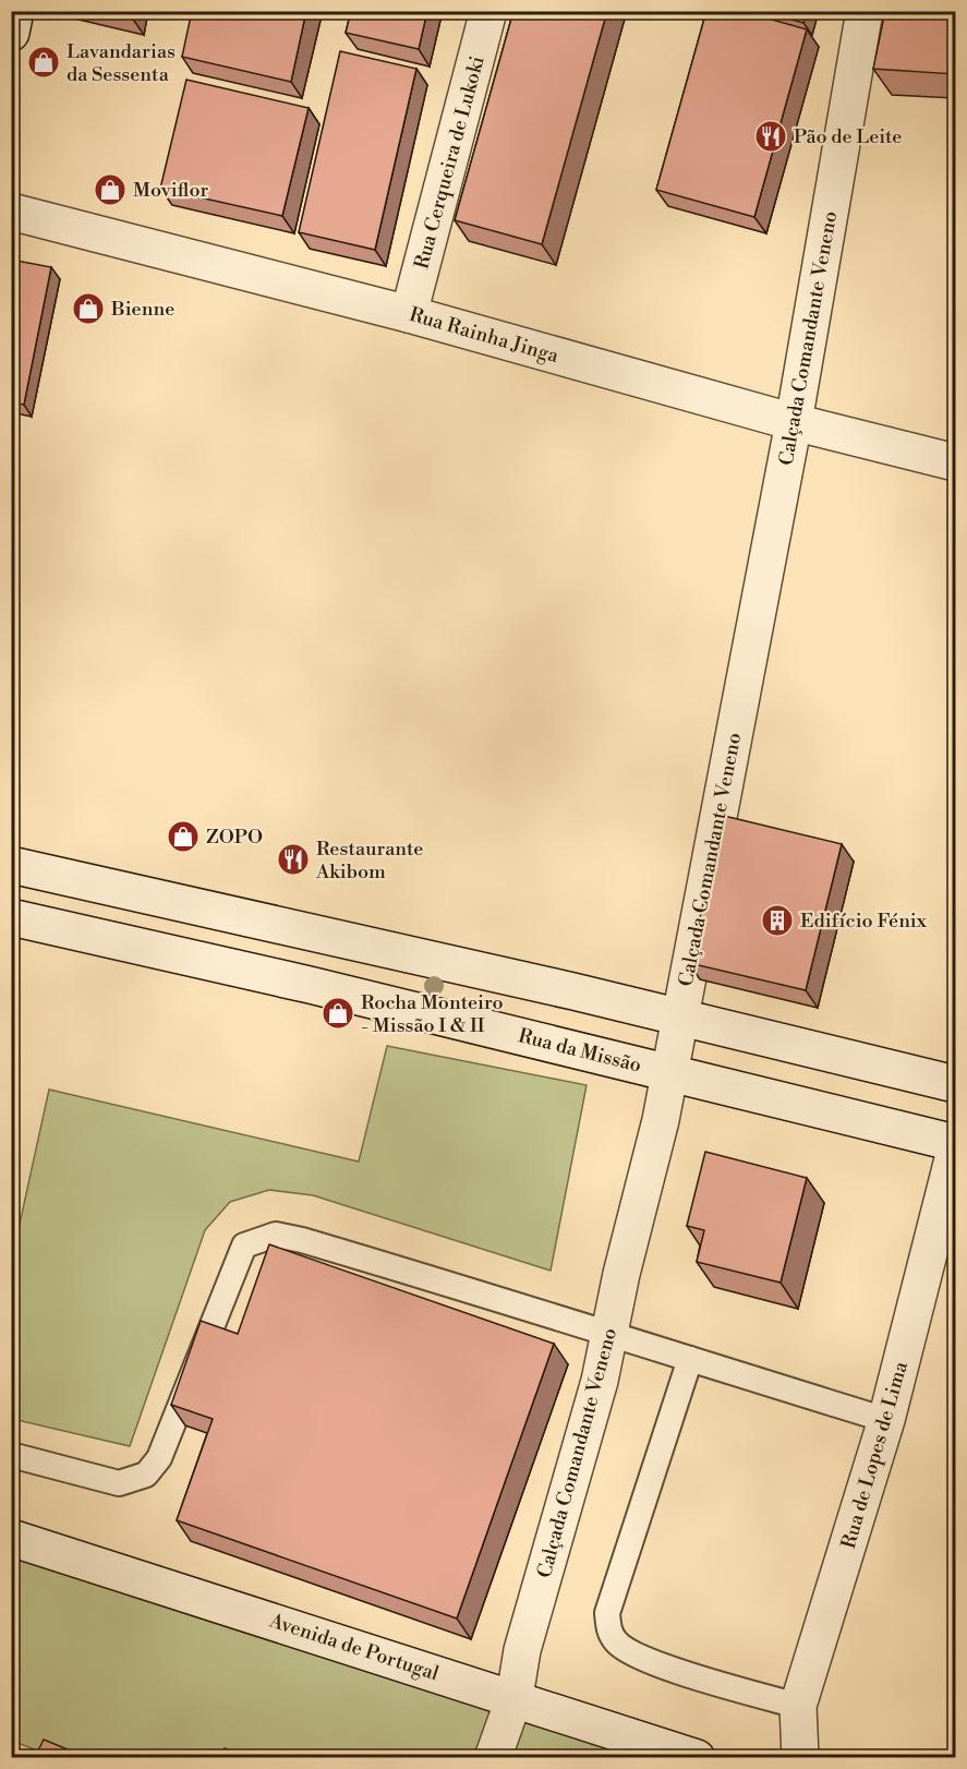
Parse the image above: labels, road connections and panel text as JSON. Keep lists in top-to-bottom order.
{
  "streets": {
    "street": [
      "Rua Cerqueira de Lukoki",
      "Rua Rainha Jinga",
      "Calçada Comandante Veneno",
      "Rua da Missão",
      "Rua de Lopes de Lima",
      "Avenida de Portugal"
    ]
  },
  "crossings": [
    ["Rua Cerqueira de Lukoki", "Rua Rainha Jinga"],
    ["Rua Rainha Jinga", "Calçada Comandante Veneno"],
    ["Calçada Comandante Veneno", "Rua da Missão"],
    ["Calçada Comandante Veneno", "Avenida de Portugal"]
  ],
  "places": {
    "shop": [
      "Lavandarias da Sessenta",
      "Moviflor",
      "Bienne",
      "ZOPO",
      "Rocha Monteiro - Missão I & II"
    ],
    "restaurant": ["Pão de Leite", "Restaurante Akibom"],
    "building": ["Edifício Fénix"]
  }
}
